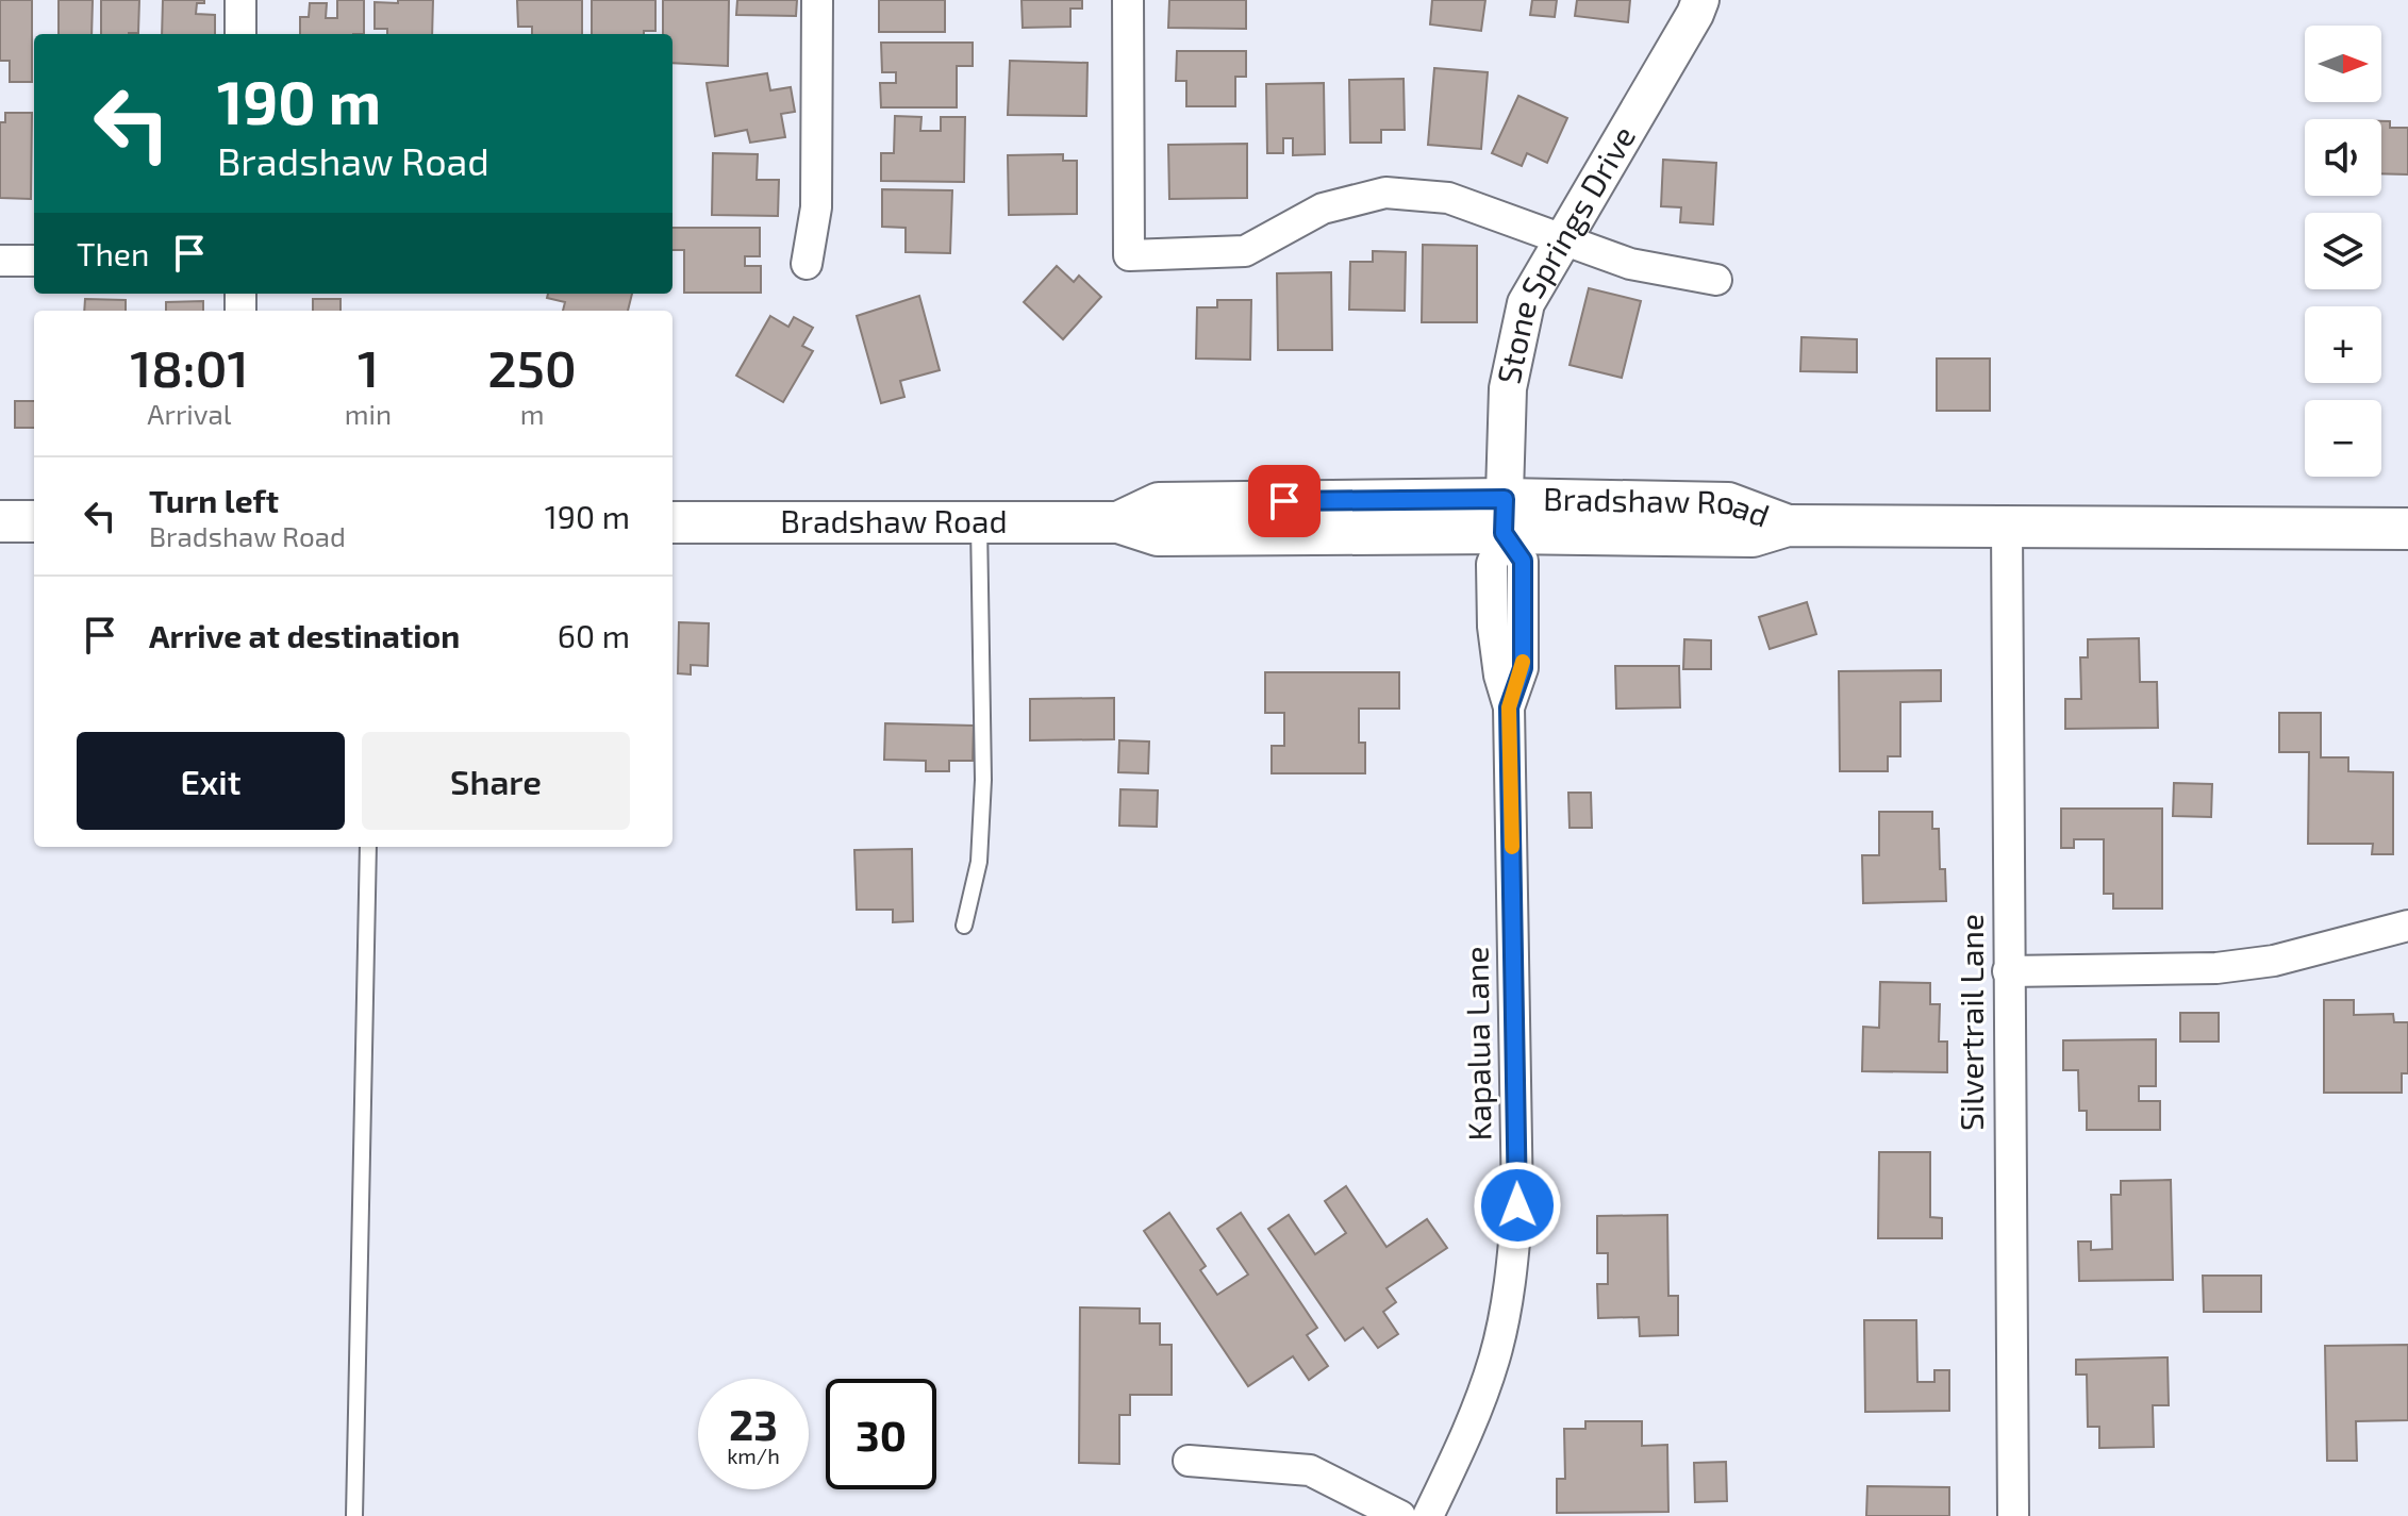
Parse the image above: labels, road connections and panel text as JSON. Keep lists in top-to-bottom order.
{
  "streets": {
    "main road": ["Bradshaw Road"],
    "street": ["Stone Springs Drive", "Silvertrail Lane", "Kapalua Lane"]
  },
  "crossings": [
    ["Stone Springs Drive", "Bradshaw Road"],
    ["Stone Springs Drive", "Kapalua Lane"],
    ["Bradshaw Road", "Silvertrail Lane"],
    ["Bradshaw Road", "Kapalua Lane"]
  ],
  "north": "right",
  "page": {
    "map_buttons": ["+", "−"],
    "turn": ["190 m", "Bradshaw Road"],
    "then": "Then",
    "eta": [
      "18:01",
      "Arrival",
      "1",
      "min",
      "250",
      "m"
    ],
    "list": [
      {
        "name": "Turn left",
        "note": "Bradshaw Road",
        "value": "190 m"
      },
      {
        "name": "Arrive at destination",
        "value": "60 m"
      }
    ],
    "buttons": ["Exit", "Share"],
    "speed": "23 km/h",
    "limit": "30"
  }
}
